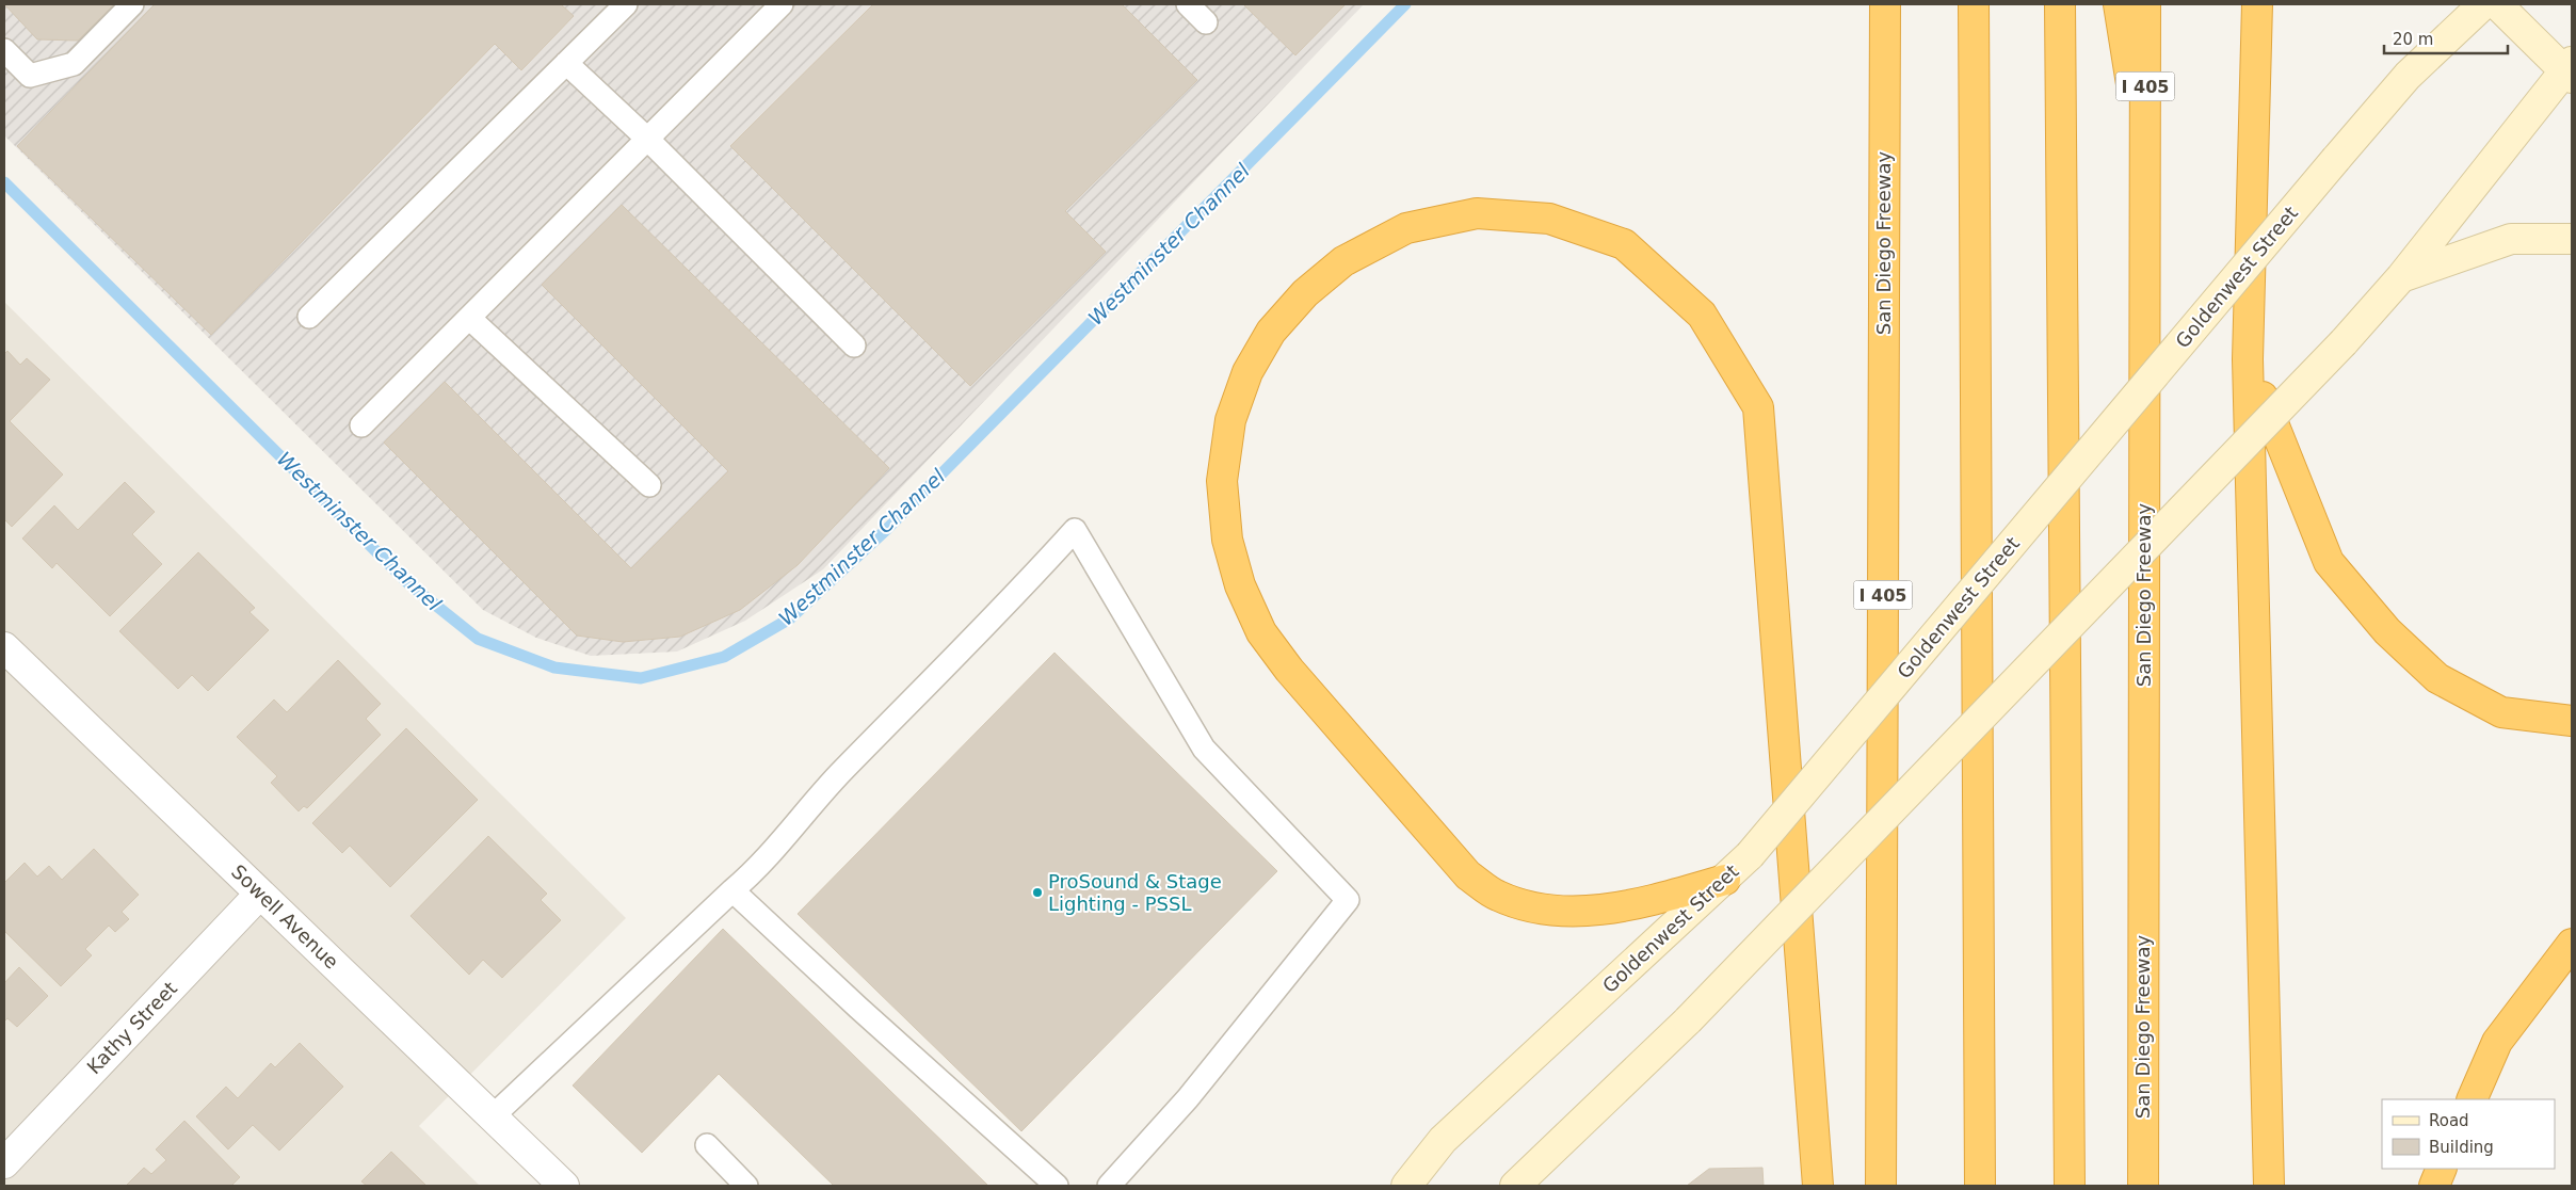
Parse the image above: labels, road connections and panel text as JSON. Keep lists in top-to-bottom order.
{
  "streets": {
    "highway": ["I 405", "San Diego Freeway"],
    "main road": ["Goldenwest Street"],
    "street": ["Sowell Avenue", "Kathy Street"]
  },
  "crossings": [
    ["Sowell Avenue", "Kathy Street"]
  ],
  "water": ["Westminster Channel"],
  "places": ["ProSound & Stage Lighting - PSSL"],
  "legend": ["Road", "Building"],
  "scale_bar": "20 m"
}
